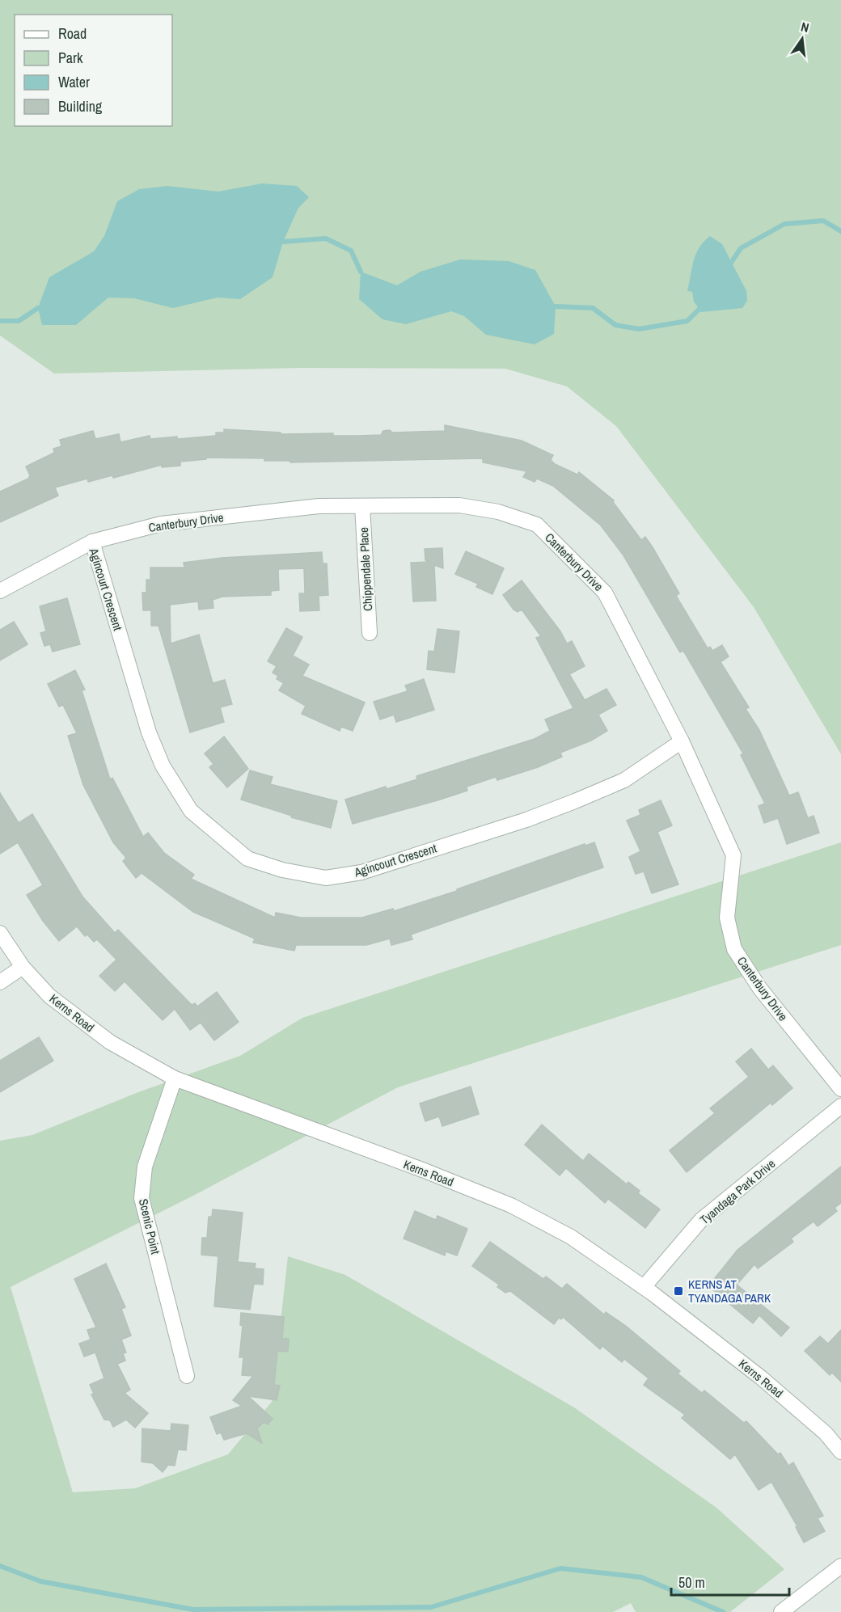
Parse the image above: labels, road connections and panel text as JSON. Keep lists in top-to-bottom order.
{
  "streets": {
    "street": [
      "Canterbury Drive",
      "Chippendale Place",
      "Agincourt Crescent",
      "Kerns Road",
      "Tyandaga Park Drive",
      "Scenic Point"
    ]
  },
  "crossings": [
    ["Canterbury Drive", "Chippendale Place"],
    ["Canterbury Drive", "Agincourt Crescent"],
    ["Kerns Road", "Tyandaga Park Drive"],
    ["Kerns Road", "Scenic Point"]
  ],
  "places": {
    "transit": ["KERNS AT TYANDAGA PARK"]
  },
  "legend": [
    "Road",
    "Park",
    "Water",
    "Building"
  ],
  "scale_bar": "50 m",
  "north": "top"
}
